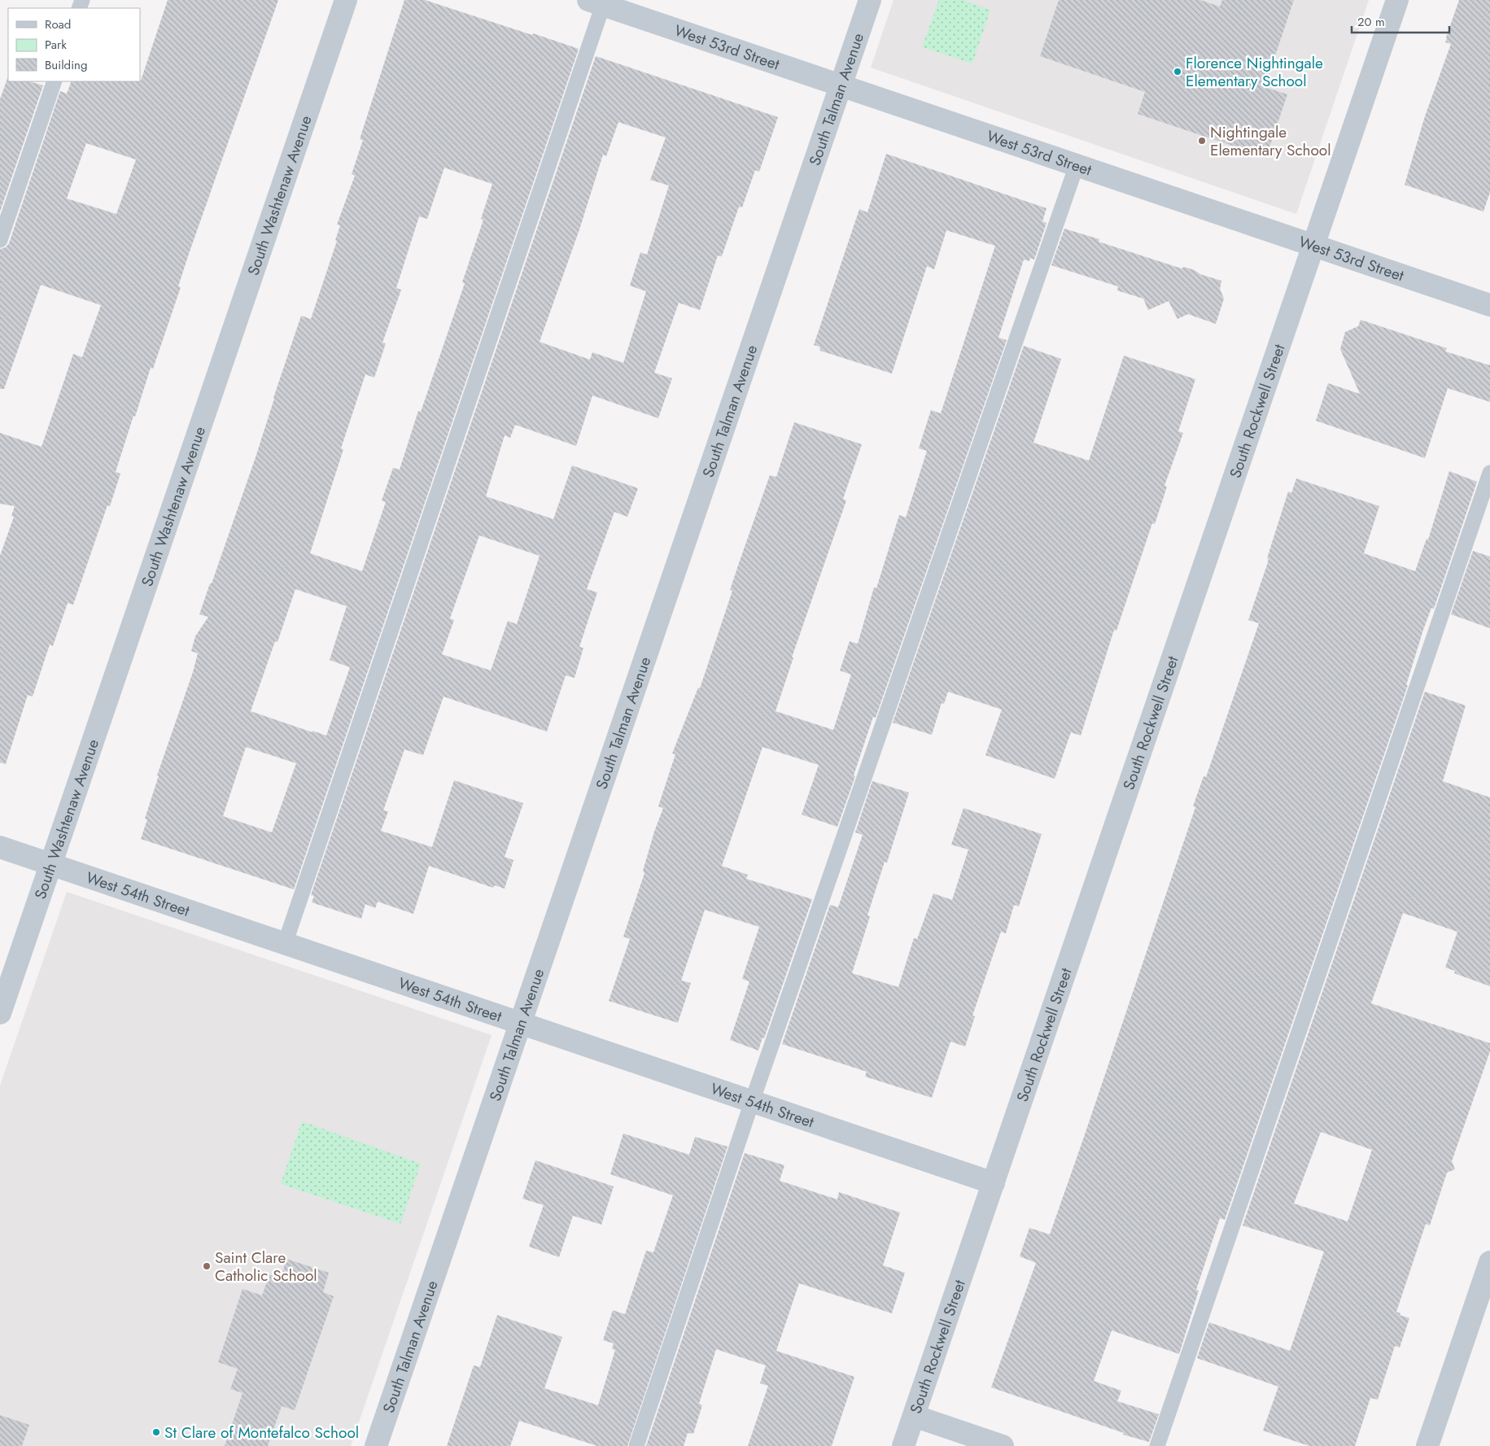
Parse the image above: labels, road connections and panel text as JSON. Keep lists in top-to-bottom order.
{
  "streets": {
    "street": [
      "West 53rd Street",
      "South Talman Avenue",
      "South Washtenaw Avenue",
      "South Rockwell Street",
      "West 54th Street"
    ]
  },
  "crossings": [
    ["West 53rd Street", "South Talman Avenue"],
    ["West 53rd Street", "South Rockwell Street"],
    ["South Talman Avenue", "West 54th Street"],
    ["South Washtenaw Avenue", "West 54th Street"],
    ["South Rockwell Street", "West 54th Street"]
  ],
  "places": [
    "Florence Nightingale Elementary School",
    "Nightingale Elementary School",
    "Saint Clare Catholic School",
    "St Clare of Montefalco School"
  ],
  "legend": ["Road", "Park", "Building"],
  "scale_bar": "20 m"
}
